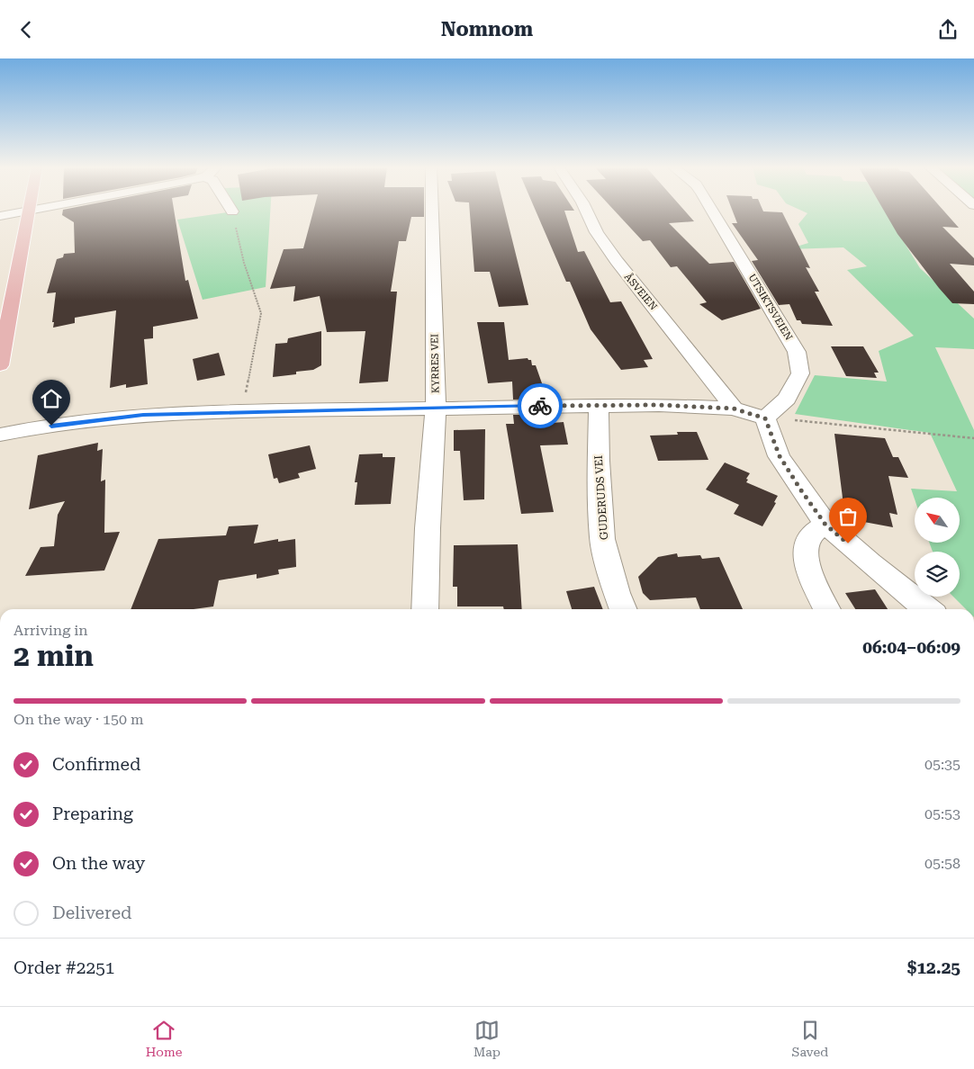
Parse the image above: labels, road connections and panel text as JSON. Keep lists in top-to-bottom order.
{
  "streets": {
    "street": [
      "ÅSVEIEN",
      "UTSIKTSVEIEN",
      "KYRRES VEI",
      "GUDERUDS VEI"
    ]
  },
  "north": "top left",
  "page": {
    "header": "Nomnom",
    "heading": ["2 min", "Arriving in", "06:04–06:09"],
    "panel": ["Order #2251", "$12.25"],
    "bar": "On the way · 150 m",
    "list": [
      ["Confirmed", "05:35"],
      ["Preparing", "05:53"],
      ["On the way", "05:58"],
      "Delivered"
    ],
    "tabs": ["Home", "Map", "Saved"]
  }
}
